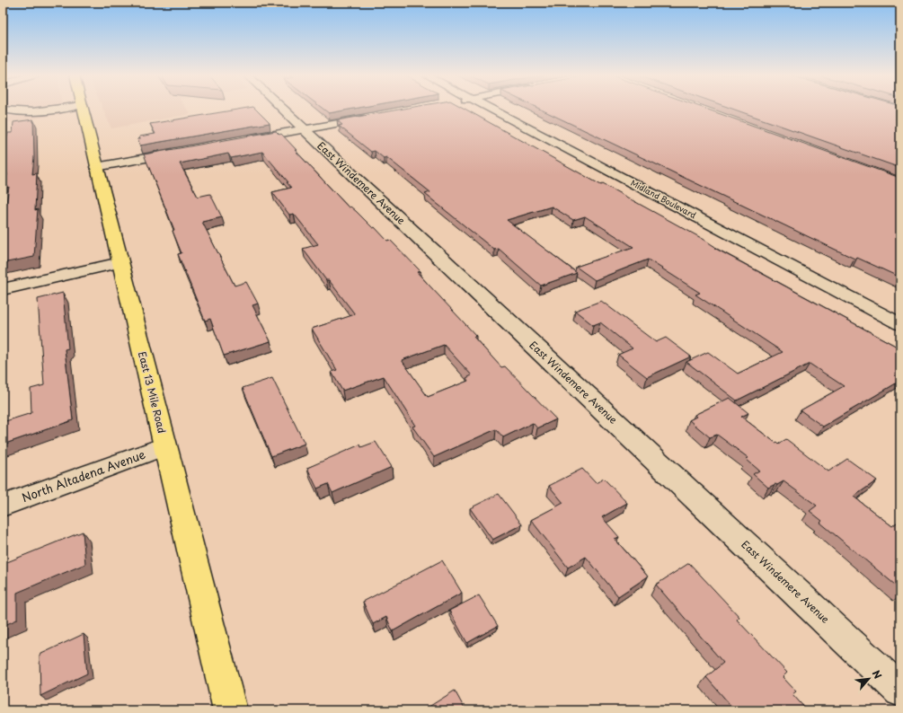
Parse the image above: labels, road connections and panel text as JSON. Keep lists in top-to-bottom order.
{
  "streets": {
    "main road": ["East 13 Mile Road"],
    "street": ["East Windemere Avenue", "Midland Boulevard", "North Altadena Avenue"]
  },
  "crossings": [
    ["East 13 Mile Road", "North Altadena Avenue"]
  ],
  "north": "top right"
}
